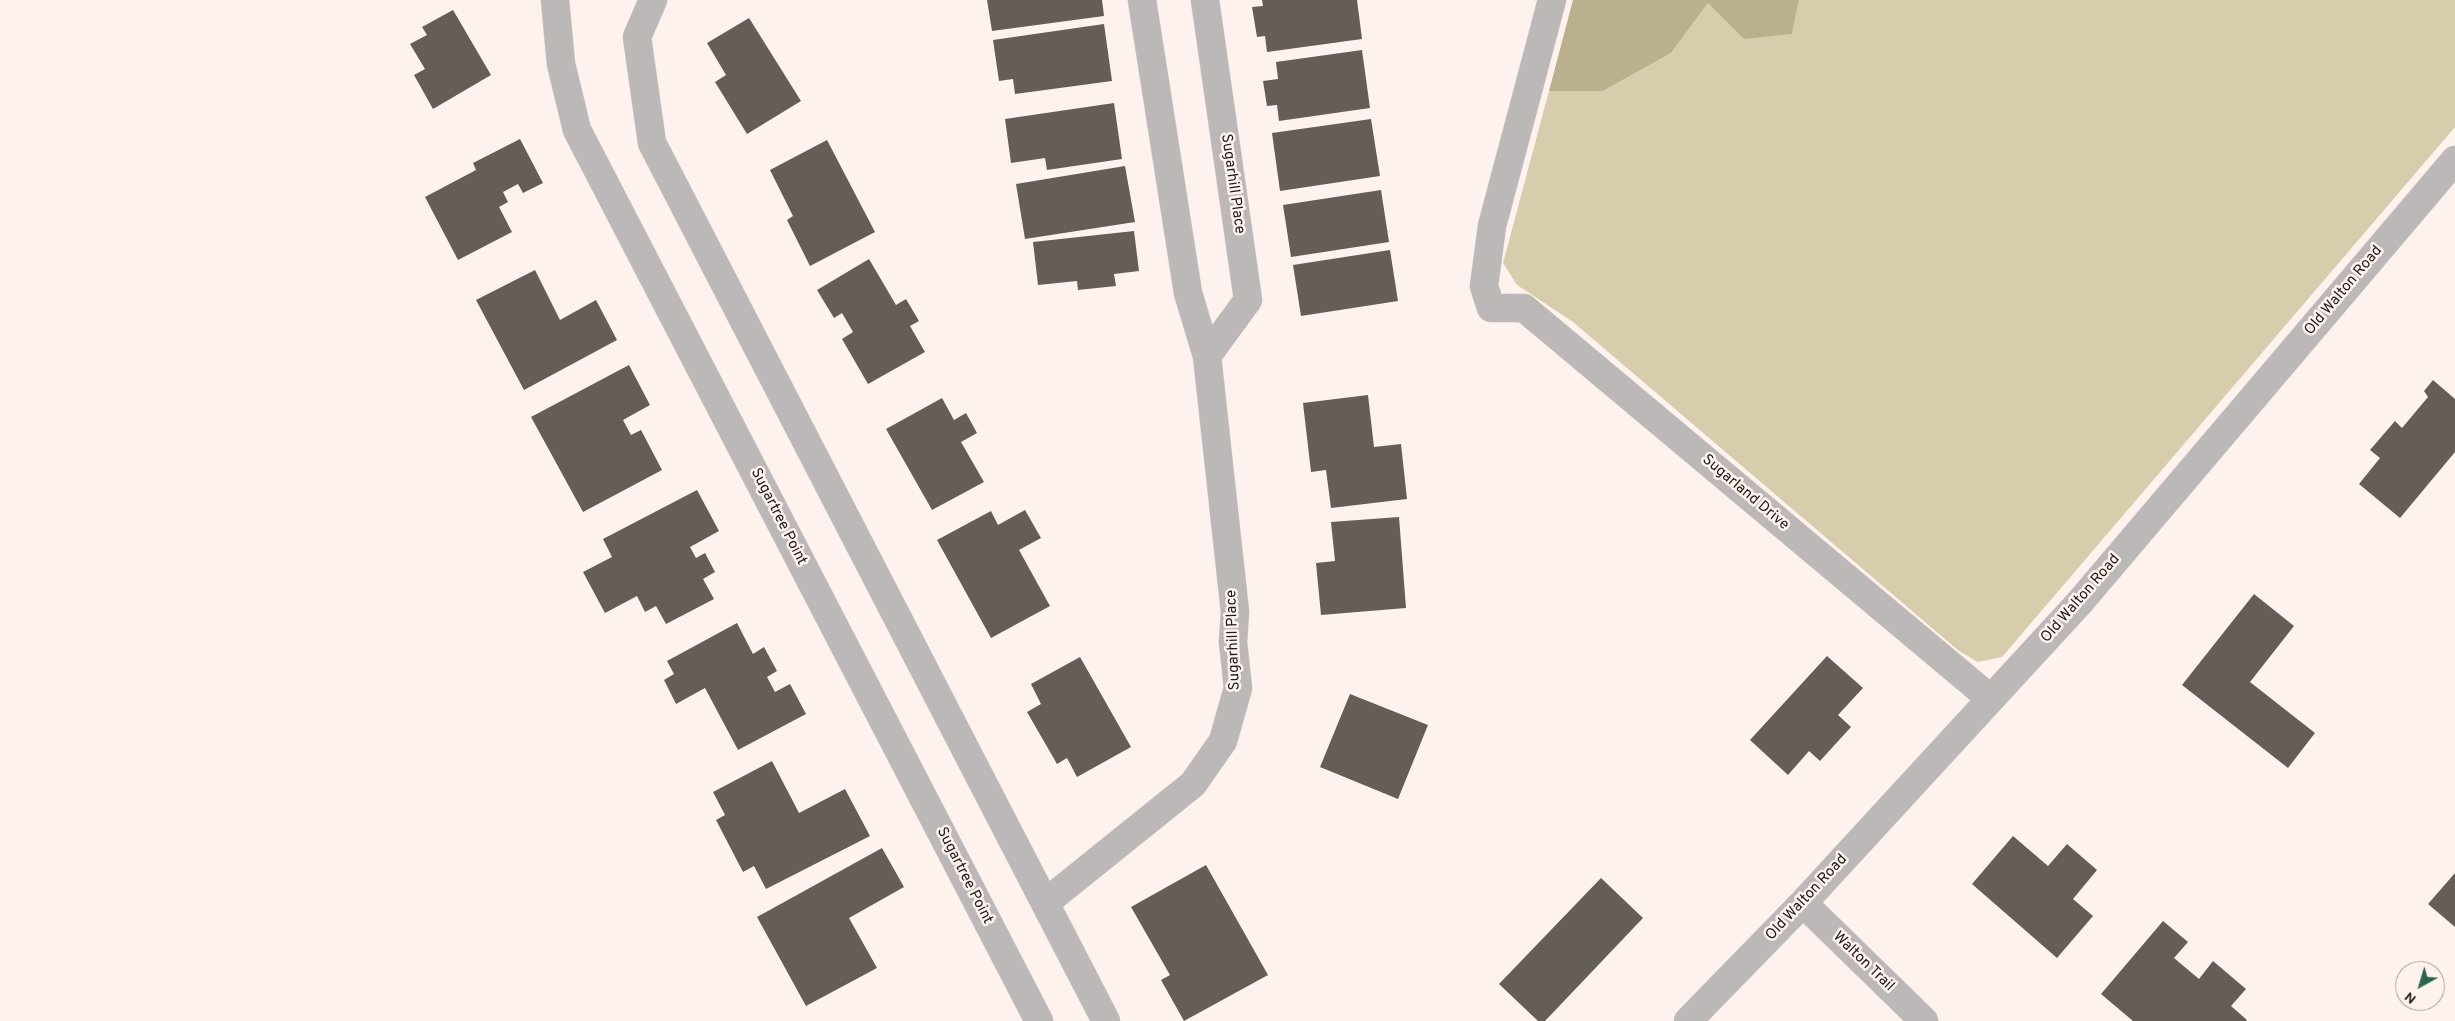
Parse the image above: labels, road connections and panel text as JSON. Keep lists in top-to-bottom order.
{
  "streets": {
    "street": [
      "Sugarhill Place",
      "Old Walton Road",
      "Sugarland Drive",
      "Sugartree Point",
      "Walton Trail"
    ]
  },
  "crossings": [
    ["Old Walton Road", "Sugarland Drive"],
    ["Old Walton Road", "Walton Trail"]
  ],
  "north": "bottom left"
}
